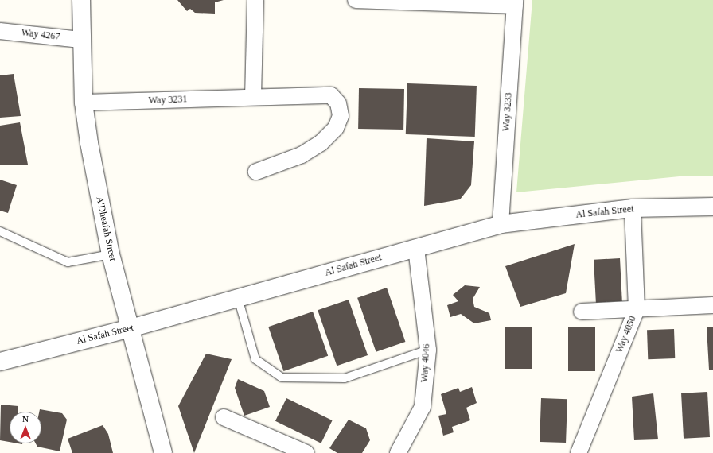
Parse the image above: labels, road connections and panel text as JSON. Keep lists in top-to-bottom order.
{
  "streets": {
    "street": [
      "Way 4267",
      "Way 3231",
      "Way 3233",
      "Al Safah Street",
      "A'Dheafah Street",
      "Way 4050",
      "Way 4046"
    ]
  },
  "crossings": [
    ["Way 4267", "A'Dheafah Street"],
    ["Way 3231", "A'Dheafah Street"],
    ["Way 3233", "Al Safah Street"],
    ["Al Safah Street", "A'Dheafah Street"],
    ["Al Safah Street", "Way 4050"],
    ["Al Safah Street", "Way 4046"]
  ],
  "north": "top"
}
